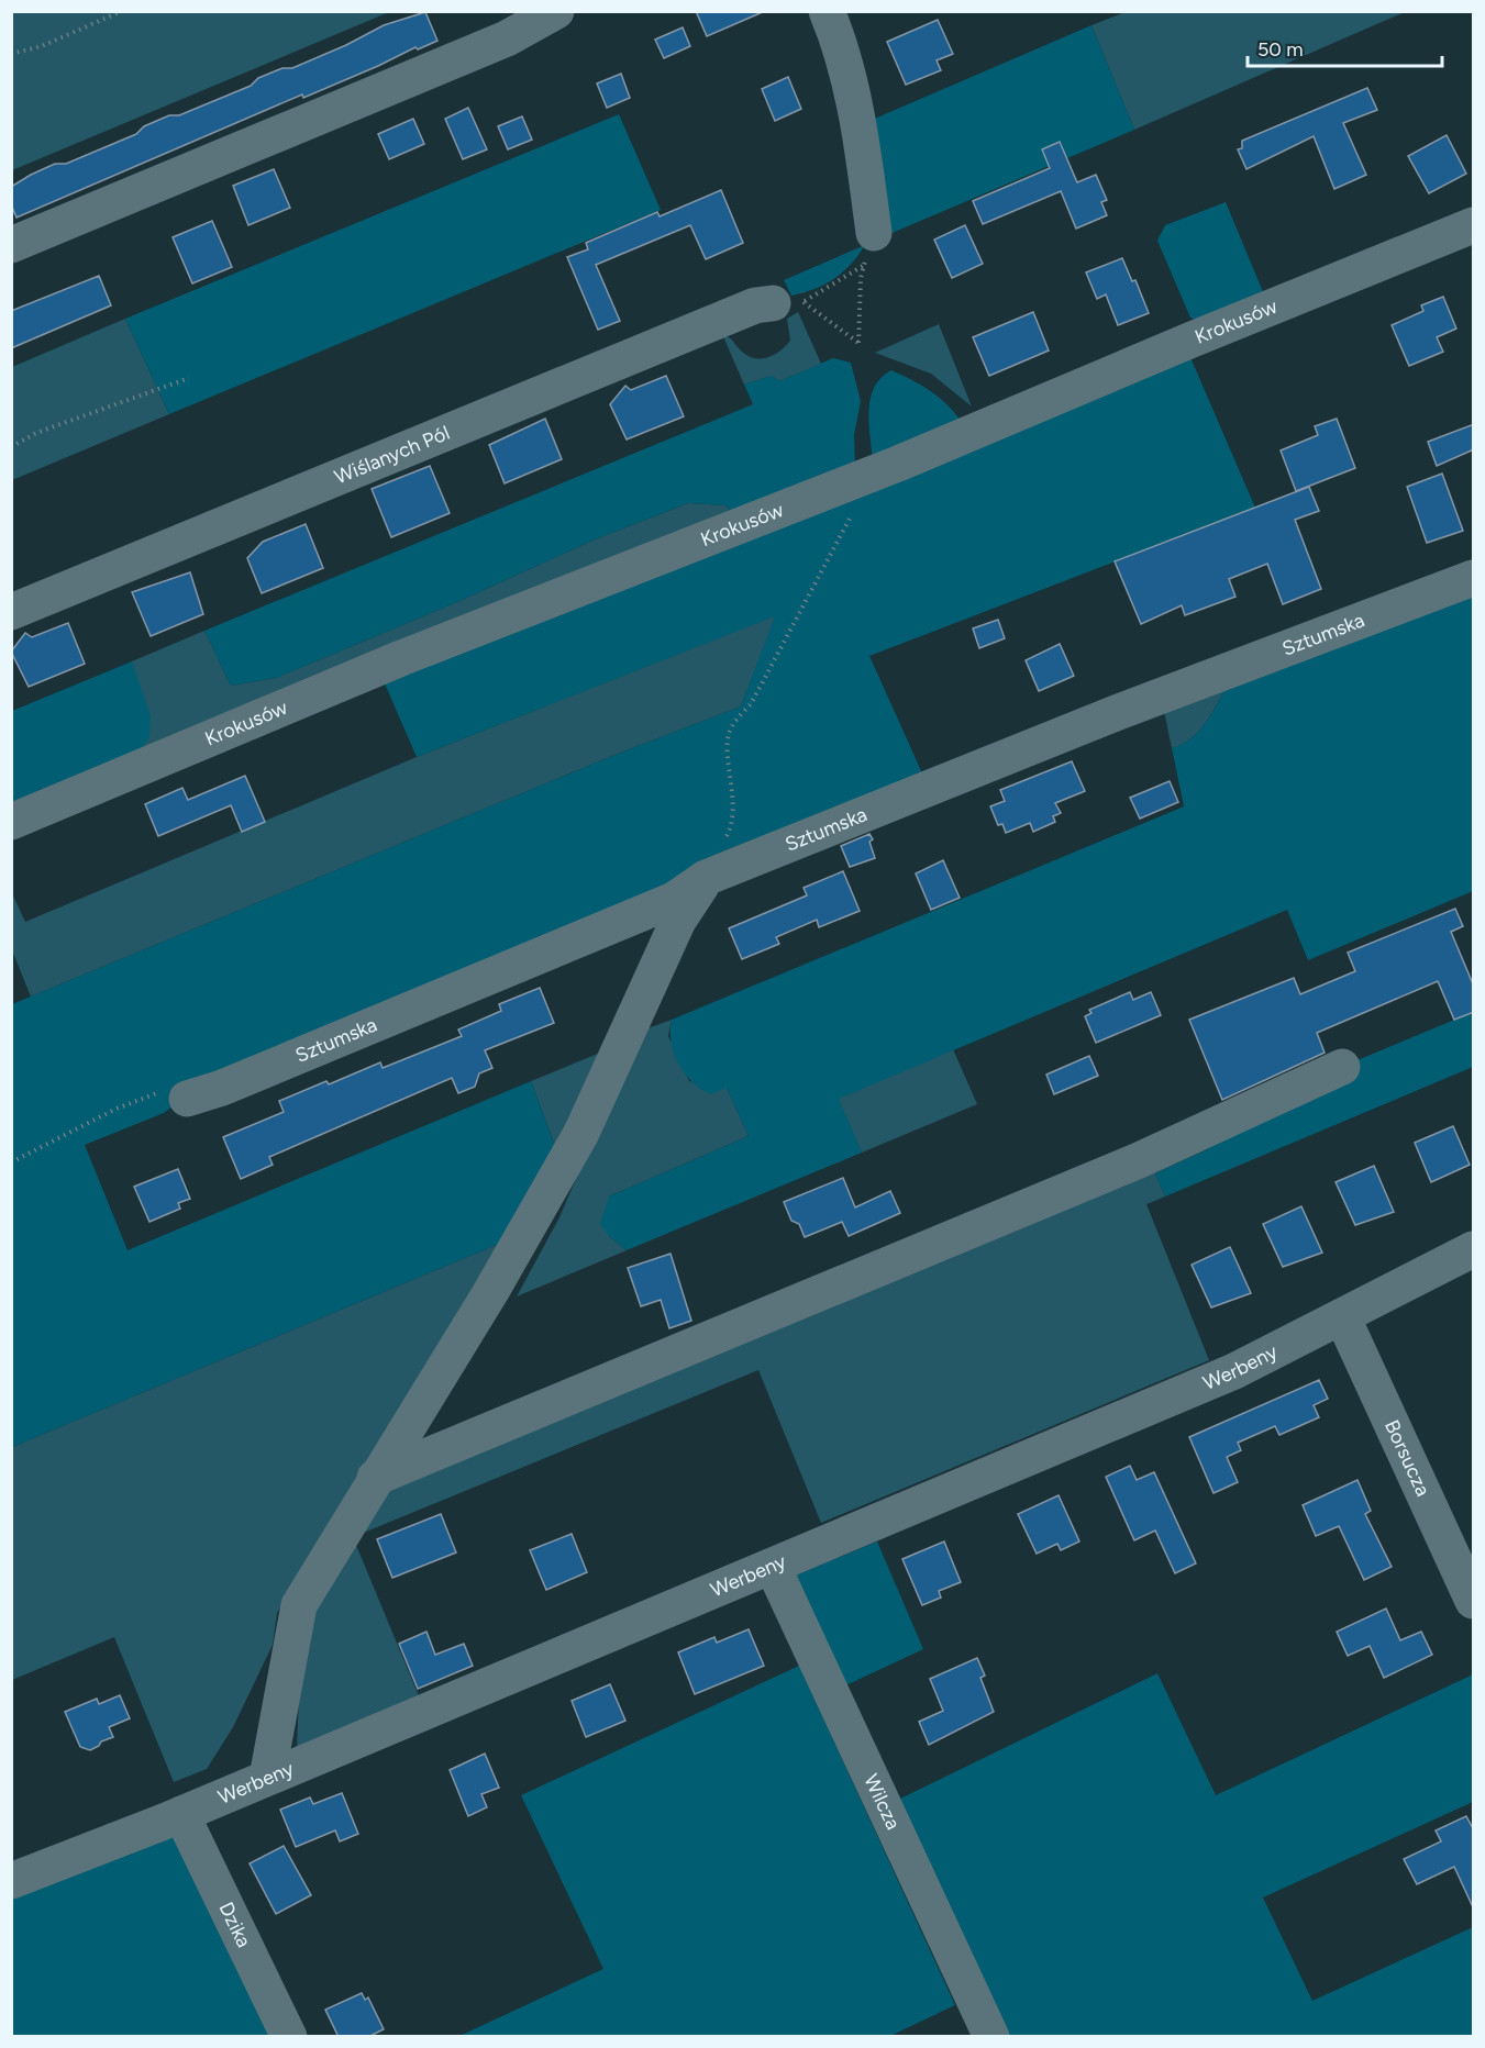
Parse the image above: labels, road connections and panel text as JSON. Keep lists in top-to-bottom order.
{
  "streets": {
    "street": [
      "Krokusów",
      "Wiślanych Pól",
      "Sztumska",
      "Werbeny",
      "Borsucza",
      "Wilcza",
      "Dzika"
    ]
  },
  "crossings": [
    ["Werbeny", "Borsucza"],
    ["Werbeny", "Wilcza"],
    ["Werbeny", "Dzika"]
  ],
  "scale_bar": "50 m"
}
